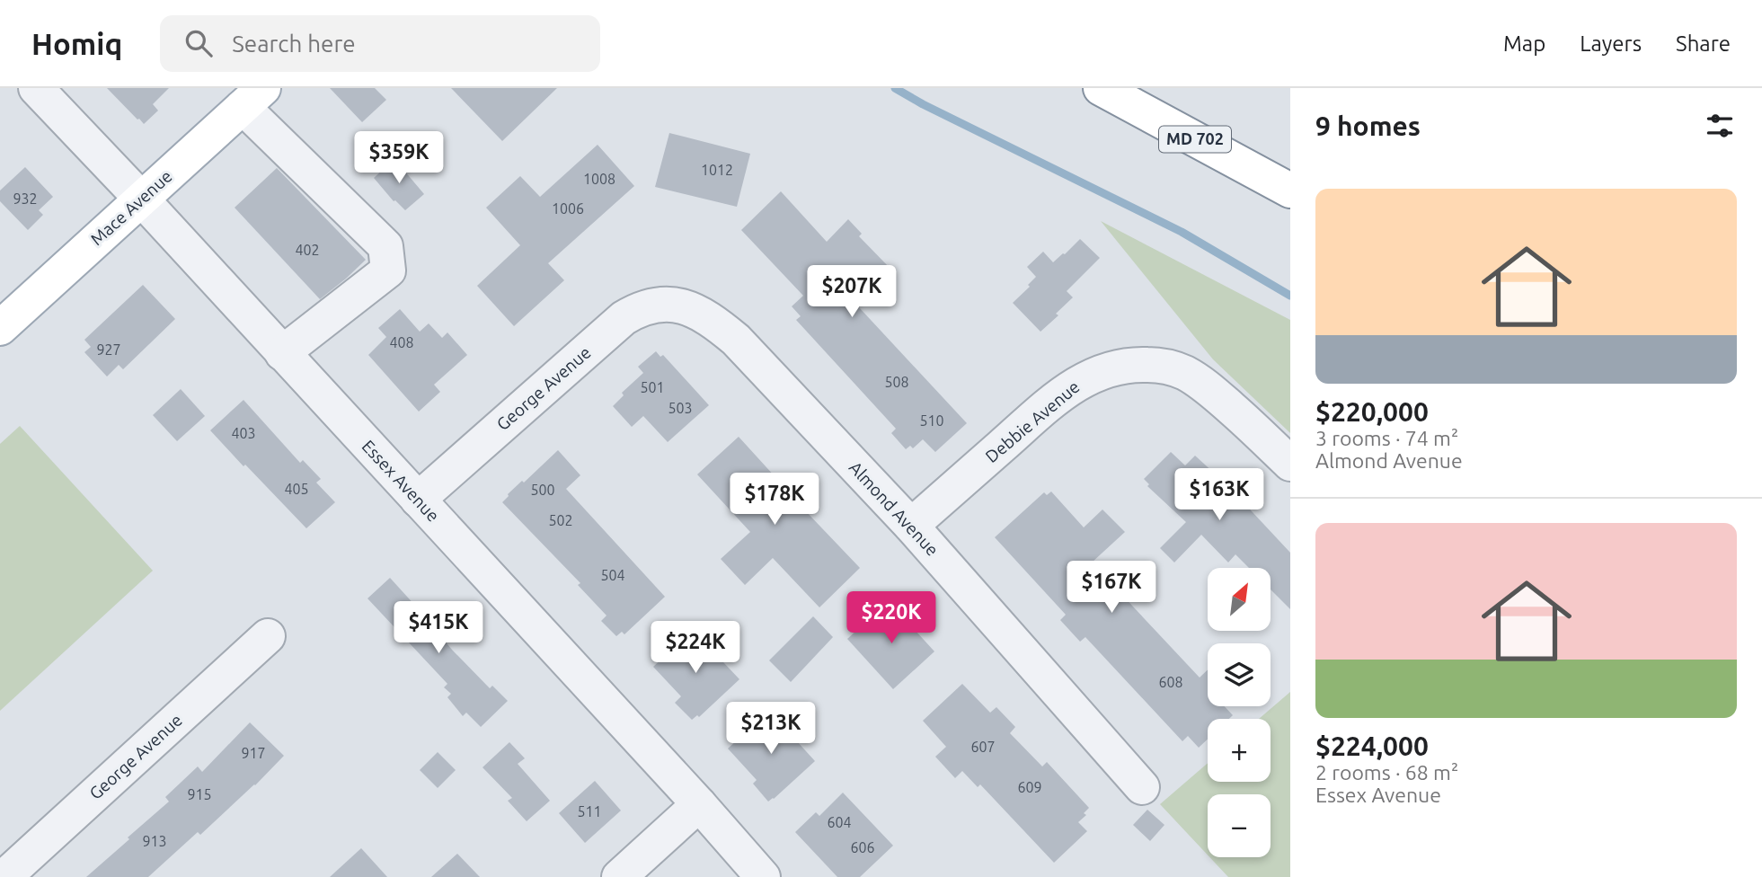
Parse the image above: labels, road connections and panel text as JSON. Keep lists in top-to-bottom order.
{
  "streets": {
    "main road": ["MD 702", "Mace Avenue"],
    "street": [
      "George Avenue",
      "Debbie Avenue",
      "Essex Avenue",
      "Almond Avenue"
    ]
  },
  "crossings": [
    ["Mace Avenue", "Essex Avenue"],
    ["George Avenue", "Essex Avenue"],
    ["George Avenue", "Almond Avenue"],
    ["Debbie Avenue", "Almond Avenue"]
  ],
  "house_numbers": [
    "1012",
    "1008",
    "932",
    "1006",
    "402",
    "408",
    "927",
    "508",
    "501",
    "503",
    "510",
    "403",
    "405",
    "500",
    "502",
    "504",
    "608",
    "607",
    "917",
    "609",
    "915",
    "511",
    "604",
    "913",
    "606"
  ],
  "north": "top right",
  "page": {
    "header": "Homiq",
    "search": "Search here",
    "nav": ["Map", "Layers", "Share"],
    "heading": "9 homes",
    "price": [
      "$359K",
      "$207K",
      "$163K",
      "$178K",
      "$167K",
      "$220K",
      "$415K",
      "$224K",
      "$213K"
    ],
    "list": [
      {
        "name": "$220,000",
        "note": "3 rooms · 74 m² · Almond Avenue"
      },
      {
        "name": "$224,000",
        "note": "2 rooms · 68 m² · Essex Avenue"
      }
    ],
    "map_buttons": ["+", "−"]
  }
}
